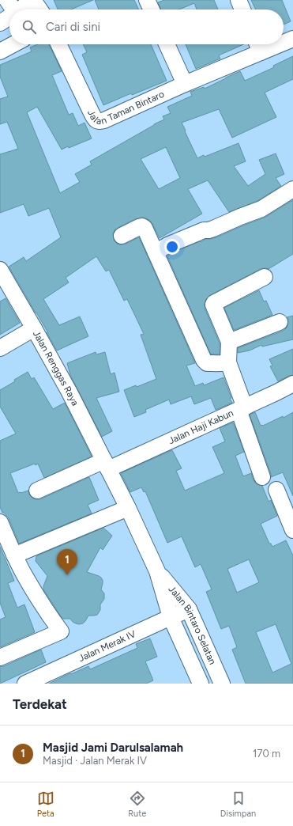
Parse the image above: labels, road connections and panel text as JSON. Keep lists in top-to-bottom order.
{
  "streets": {
    "street": [
      "Jalan Taman Bintaro",
      "Jalan Renggas Raya",
      "Jalan Haji Kabun",
      "Jalan Bintaro Selatan",
      "Jalan Merak IV"
    ]
  },
  "crossings": [
    ["Jalan Renggas Raya", "Jalan Haji Kabun"],
    ["Jalan Renggas Raya", "Jalan Bintaro Selatan"],
    ["Jalan Haji Kabun", "Jalan Bintaro Selatan"],
    ["Jalan Bintaro Selatan", "Jalan Merak IV"]
  ],
  "page": {
    "search": "Cari di sini",
    "pins": "1",
    "heading": "Terdekat",
    "list": [
      {
        "mark": "1",
        "name": "Masjid Jami Darulsalamah",
        "note": "Masjid · Jalan Merak IV",
        "value": "170 m"
      }
    ],
    "nav": ["Peta", "Rute", "Disimpan"]
  }
}
